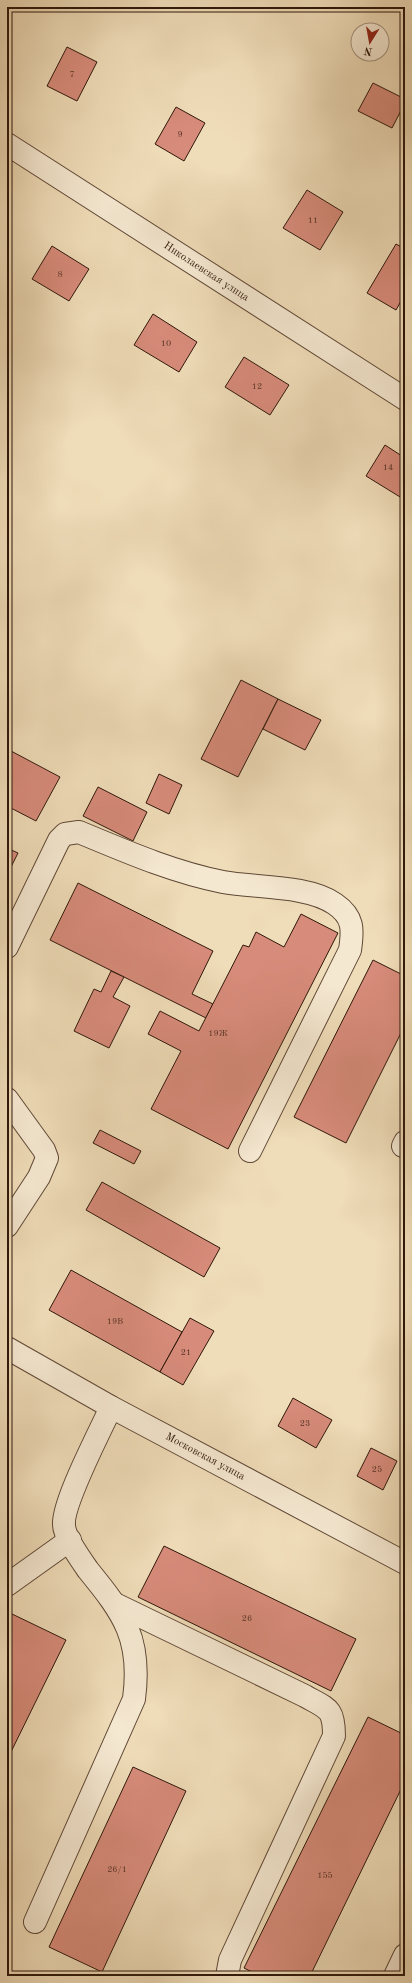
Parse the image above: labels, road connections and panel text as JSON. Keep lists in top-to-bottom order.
{
  "streets": {
    "street": ["Николаевская улица", "Московская улица"]
  },
  "house_numbers": [
    "7",
    "9",
    "11",
    "8",
    "10",
    "12",
    "14",
    "19Ж",
    "19В",
    "21",
    "23",
    "25",
    "26",
    "26/1",
    "155"
  ],
  "north": "bottom"
}
